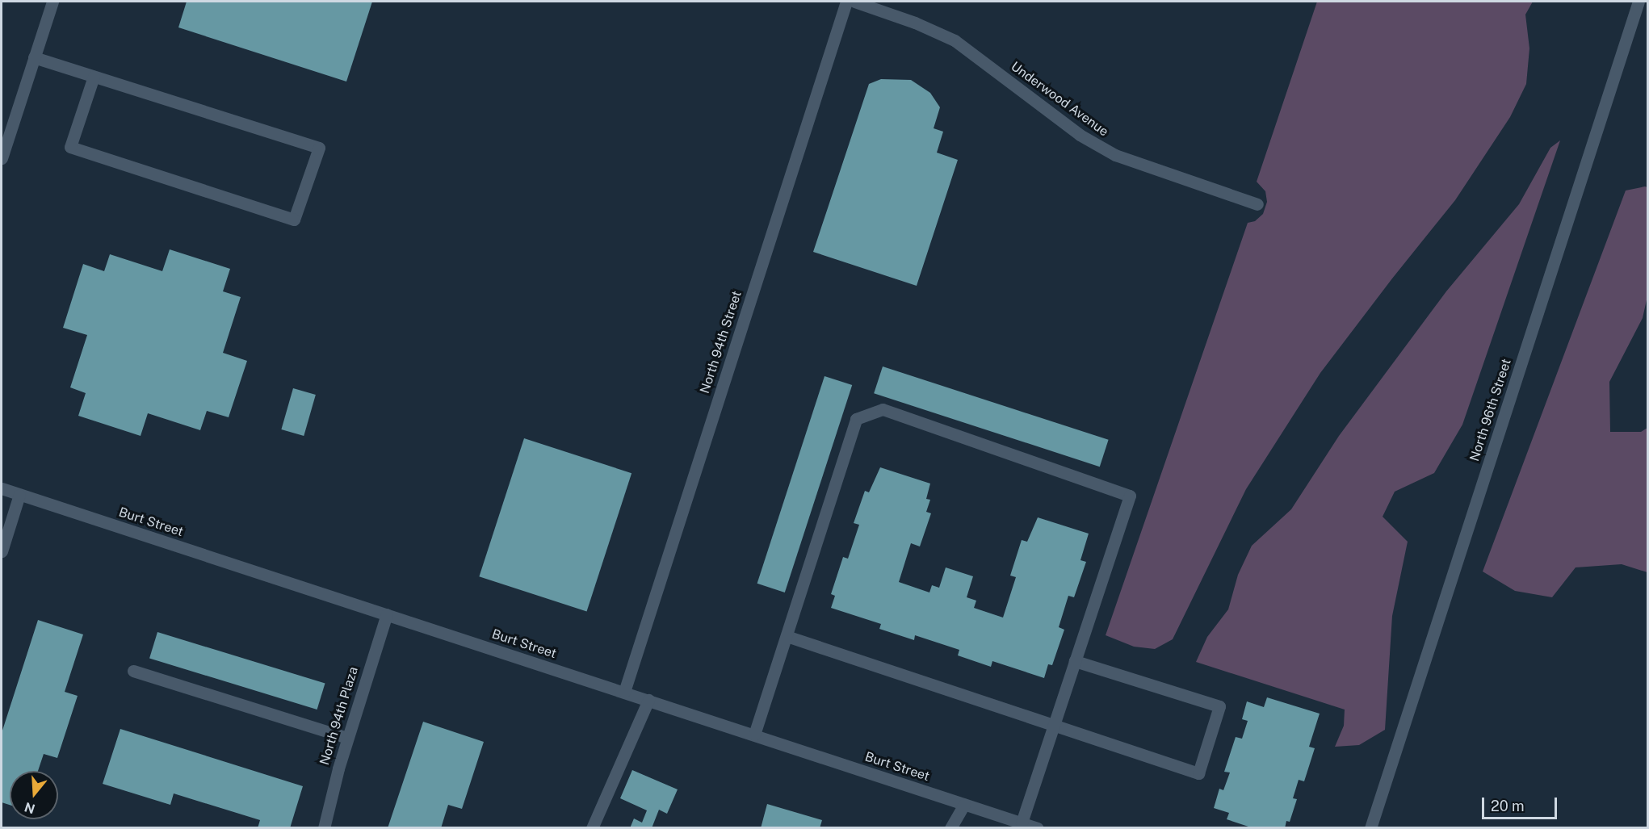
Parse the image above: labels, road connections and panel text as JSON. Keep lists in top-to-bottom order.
{
  "streets": {
    "street": [
      "Underwood Avenue",
      "North 94th Street",
      "North 96th Street",
      "Burt Street",
      "North 94th Plaza"
    ]
  },
  "crossings": [
    ["North 94th Street", "Burt Street"],
    ["Burt Street", "North 94th Plaza"]
  ],
  "scale_bar": "20 m",
  "north": "bottom"
}
